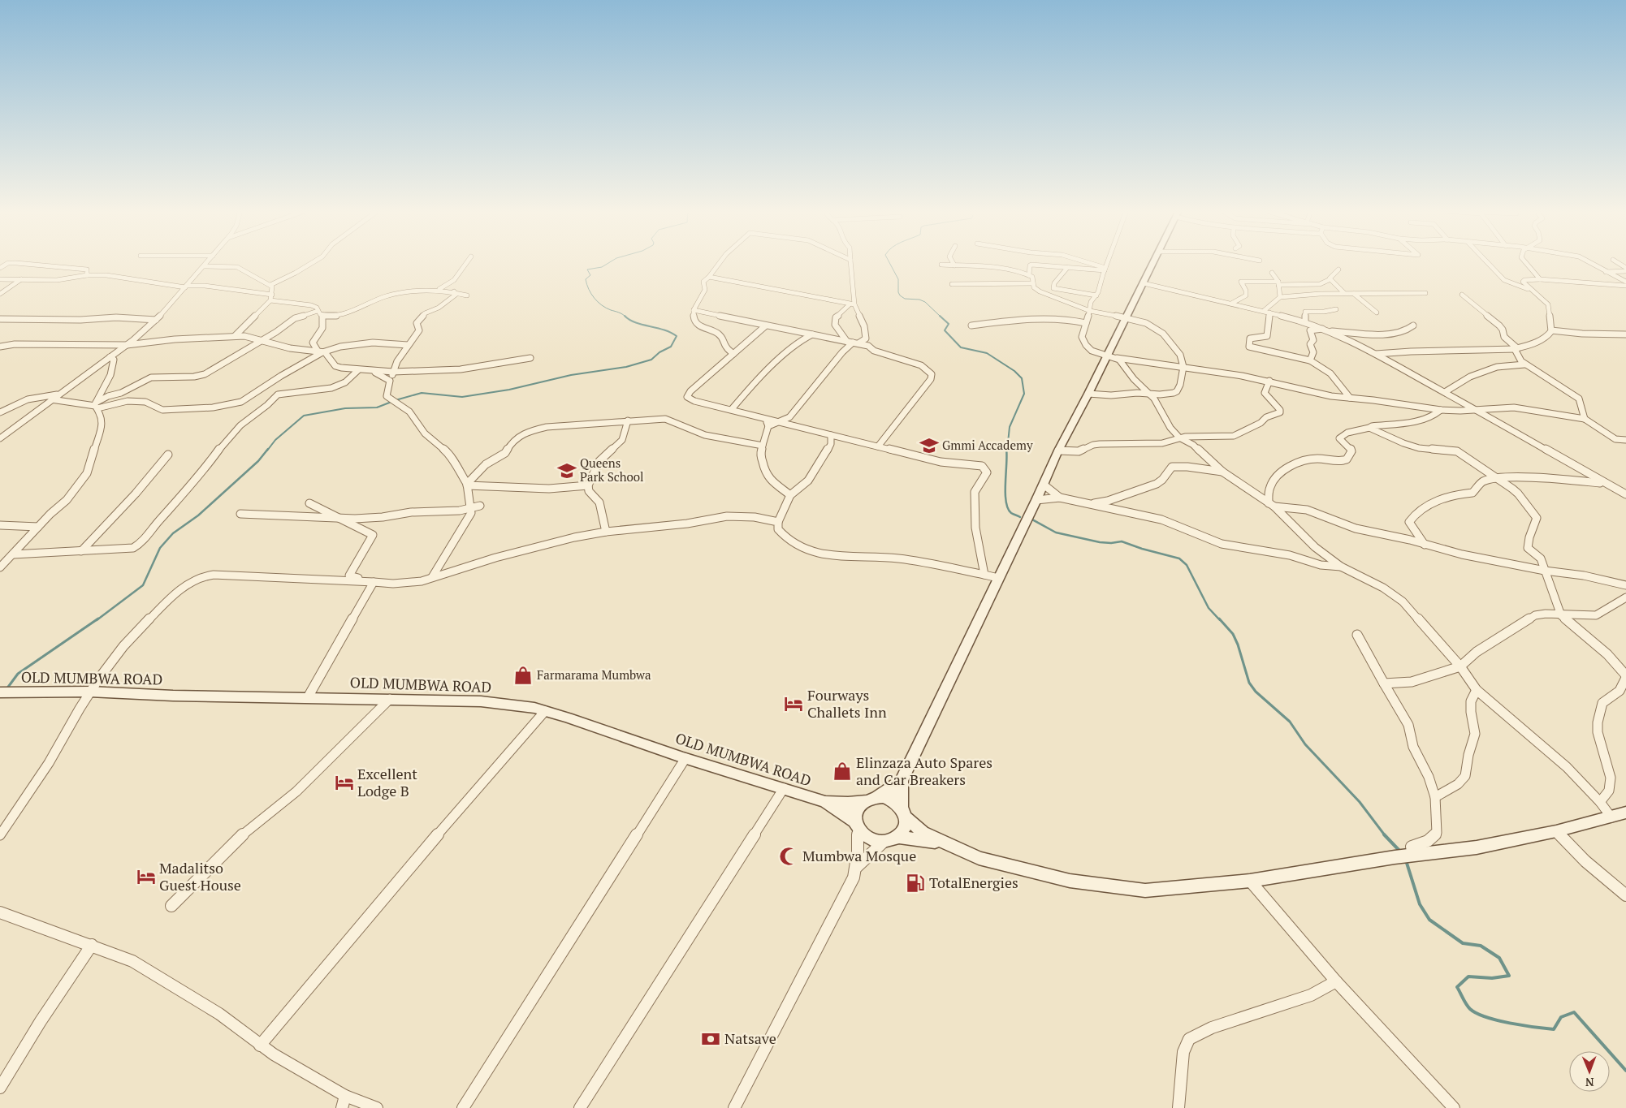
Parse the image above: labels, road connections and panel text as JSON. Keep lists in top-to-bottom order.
{
  "streets": {
    "main road": ["OLD MUMBWA ROAD"]
  },
  "places": {
    "school or university": ["Gmmi Accademy", "Queens Park School"],
    "shop": ["Farmarama Mumbwa", "Elinzaza Auto Spares and Car Breakers"],
    "hotel": ["Fourways Challets Inn", "Excellent Lodge B", "Madalitso Guest House"],
    "mosque": ["Mumbwa Mosque"],
    "fuel station": ["TotalEnergies"],
    "bank": ["Natsave"]
  },
  "north": "bottom"
}
